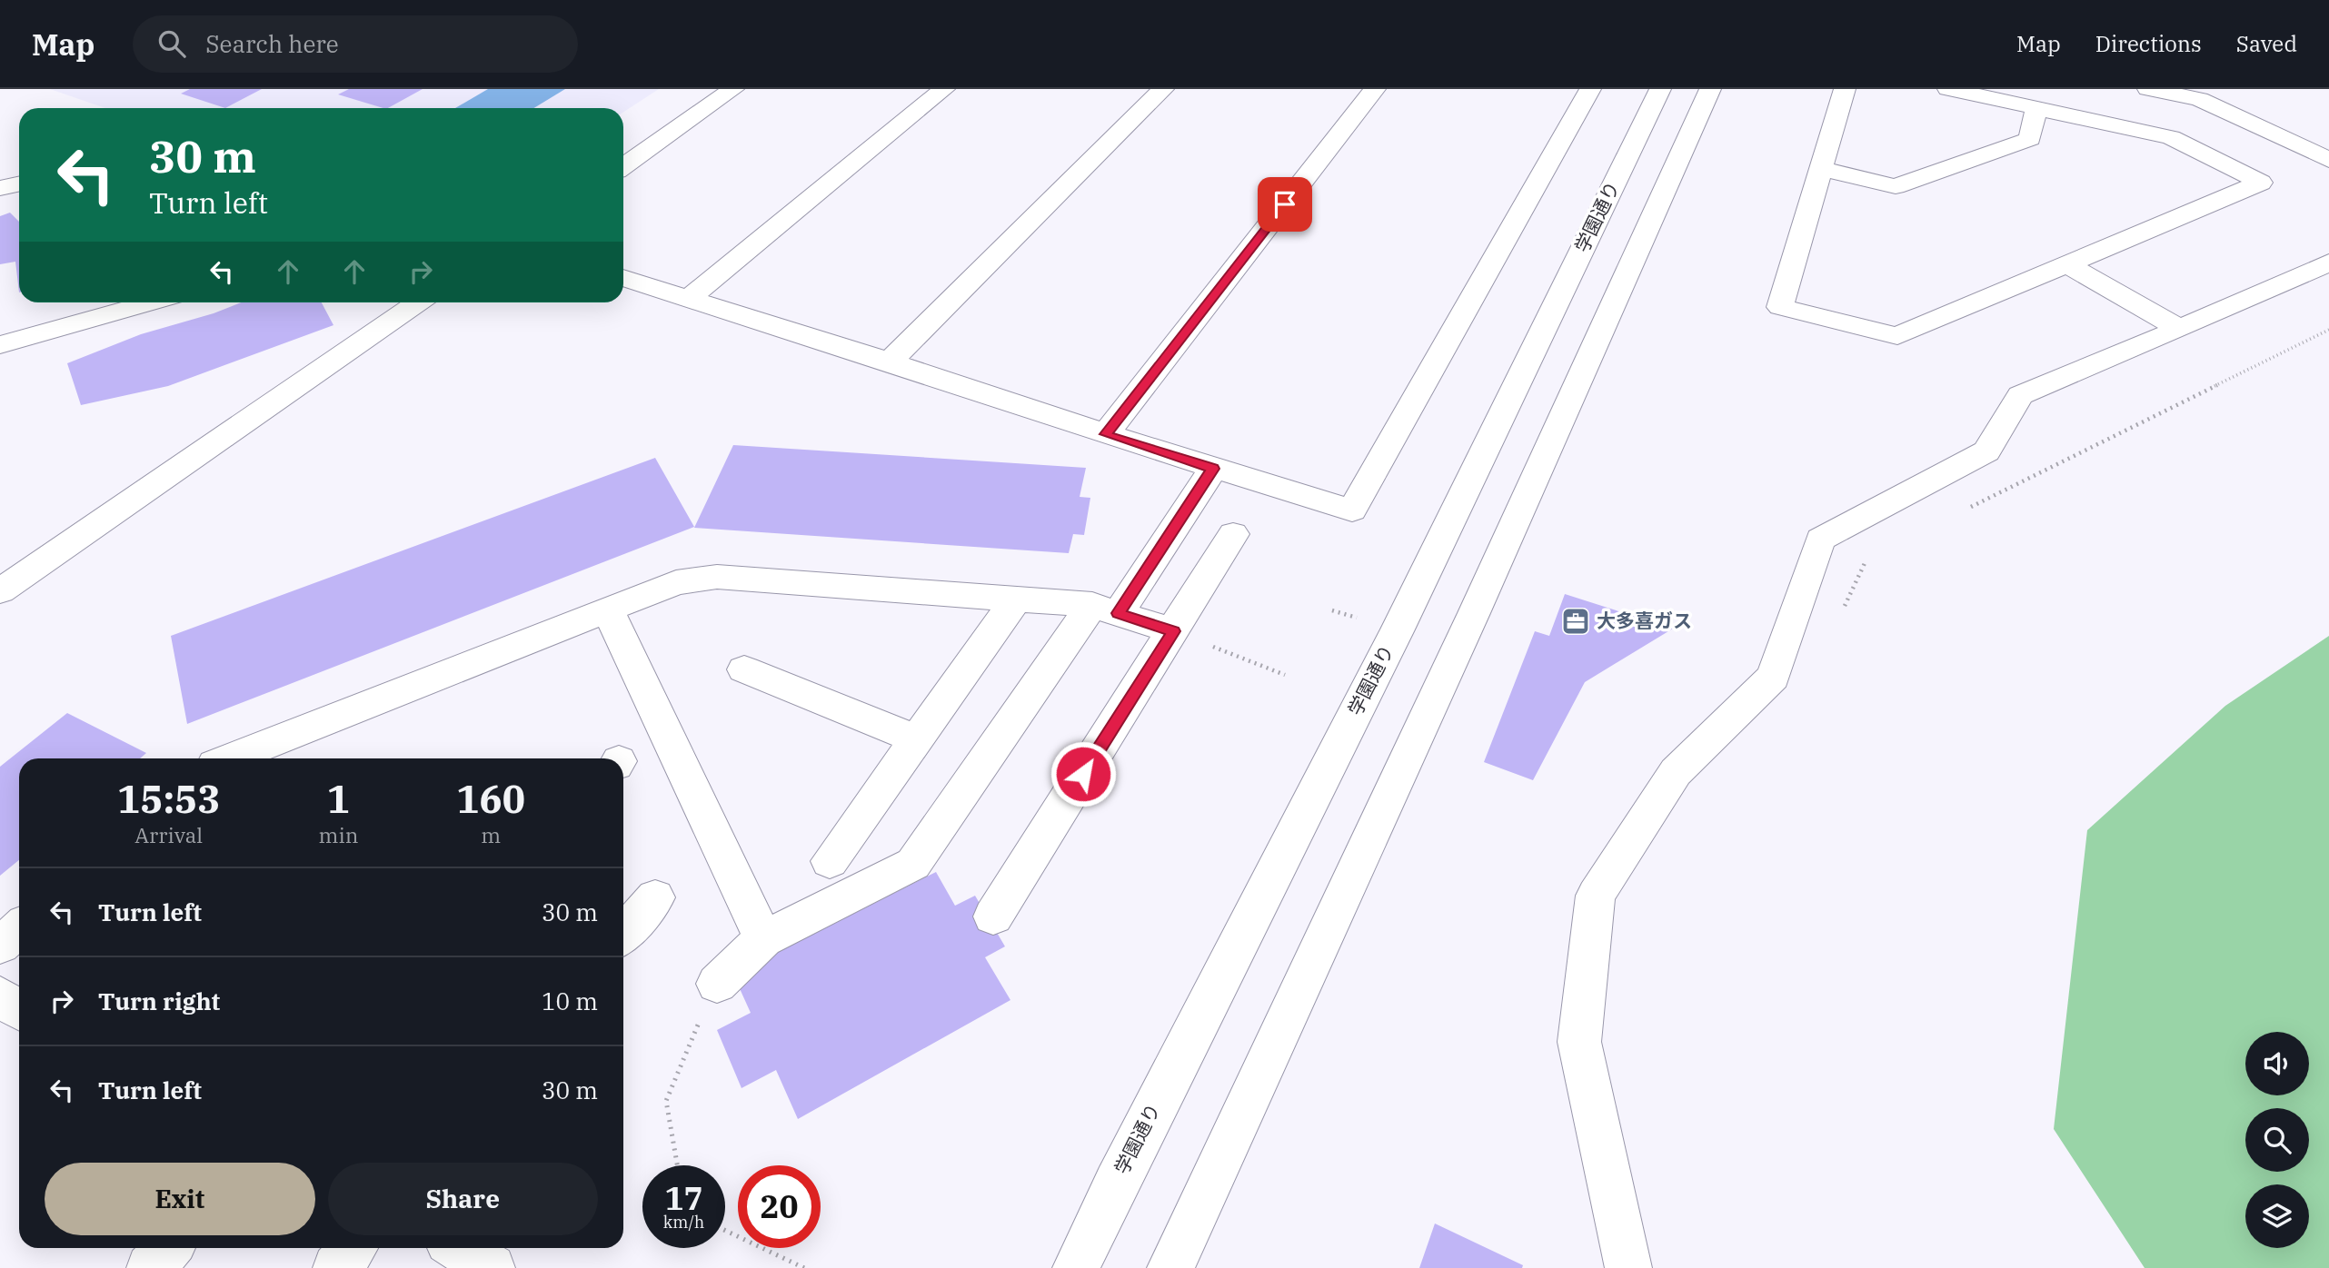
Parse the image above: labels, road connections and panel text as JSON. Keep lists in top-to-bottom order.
{
  "streets": {
    "street": ["学園通り"]
  },
  "places": {
    "office": ["大多喜ガス"]
  },
  "page": {
    "header": "Map",
    "search": "Search here",
    "nav": ["Map", "Directions", "Saved"],
    "turn": ["30 m", "Turn left"],
    "eta": [
      "15:53",
      "Arrival",
      "1",
      "min",
      "160",
      "m"
    ],
    "list": [
      {
        "name": "Turn left",
        "value": "30 m"
      },
      {
        "name": "Turn right",
        "value": "10 m"
      },
      {
        "name": "Turn left",
        "value": "30 m"
      }
    ],
    "buttons": ["Exit", "Share"],
    "speed": "17 km/h",
    "limit": "20"
  }
}
